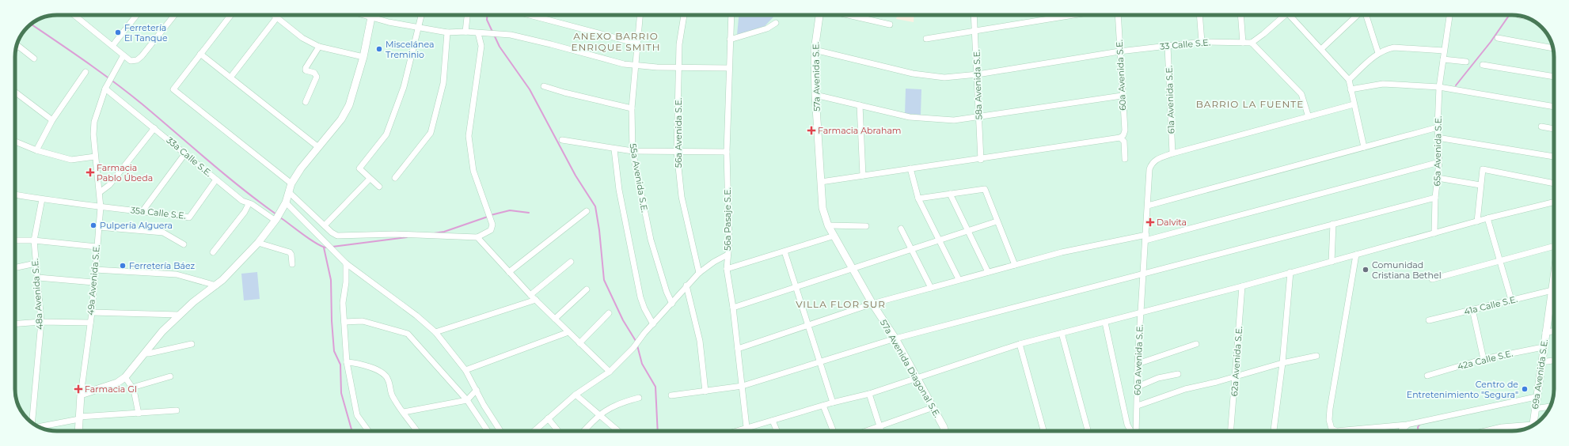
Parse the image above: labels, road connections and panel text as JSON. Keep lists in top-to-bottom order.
{
  "streets": {
    "street": [
      "33 Calle S.E.",
      "60a Avenida S.E.",
      "57a Avenida S.E.",
      "58a Avenida S.E.",
      "61a Avenida S.E.",
      "56a Avenida S.E.",
      "65a Avenida S.E.",
      "33a Calle S.E.",
      "55a Avenida S.E.",
      "35a Calle S.E.",
      "56a Pasaje S.E.",
      "49a Avenida S.E.",
      "48a Avenida S.E.",
      "41a Calle S.E.",
      "42a Calle S.E.",
      "62a Avenida S.E.",
      "57a Avenida Diagonal S.E.",
      "69a Avenida S.E."
    ]
  },
  "crossings": [
    ["33 Calle S.E.", "60a Avenida S.E."],
    ["33 Calle S.E.", "57a Avenida S.E."],
    ["33 Calle S.E.", "58a Avenida S.E."],
    ["33 Calle S.E.", "61a Avenida S.E."],
    ["60a Avenida S.E.", "61a Avenida S.E."],
    ["57a Avenida S.E.", "57a Avenida Diagonal S.E."],
    ["33a Calle S.E.", "35a Calle S.E."],
    ["33a Calle S.E.", "49a Avenida S.E."],
    ["35a Calle S.E.", "49a Avenida S.E."],
    ["35a Calle S.E.", "48a Avenida S.E."],
    ["41a Calle S.E.", "69a Avenida S.E."],
    ["42a Calle S.E.", "69a Avenida S.E."]
  ],
  "districts": ["ANEXO BARRIO ENRIQUE SMITH", "BARRIO LA FUENTE", "VILLA FLOR SUR"],
  "places": {
    "other": [
      "Ferretería El Tanque",
      "Miscelánea Treminio",
      "Pulpería Alguera",
      "Ferretería Báez",
      "Comunidad Cristiana Bethel",
      "Centro de Entretenimiento \"Segura\""
    ],
    "health": [
      "Farmacia Abraham",
      "Farmacia Pablo Úbeda",
      "Dalvita",
      "Farmacia GI"
    ]
  }
}
